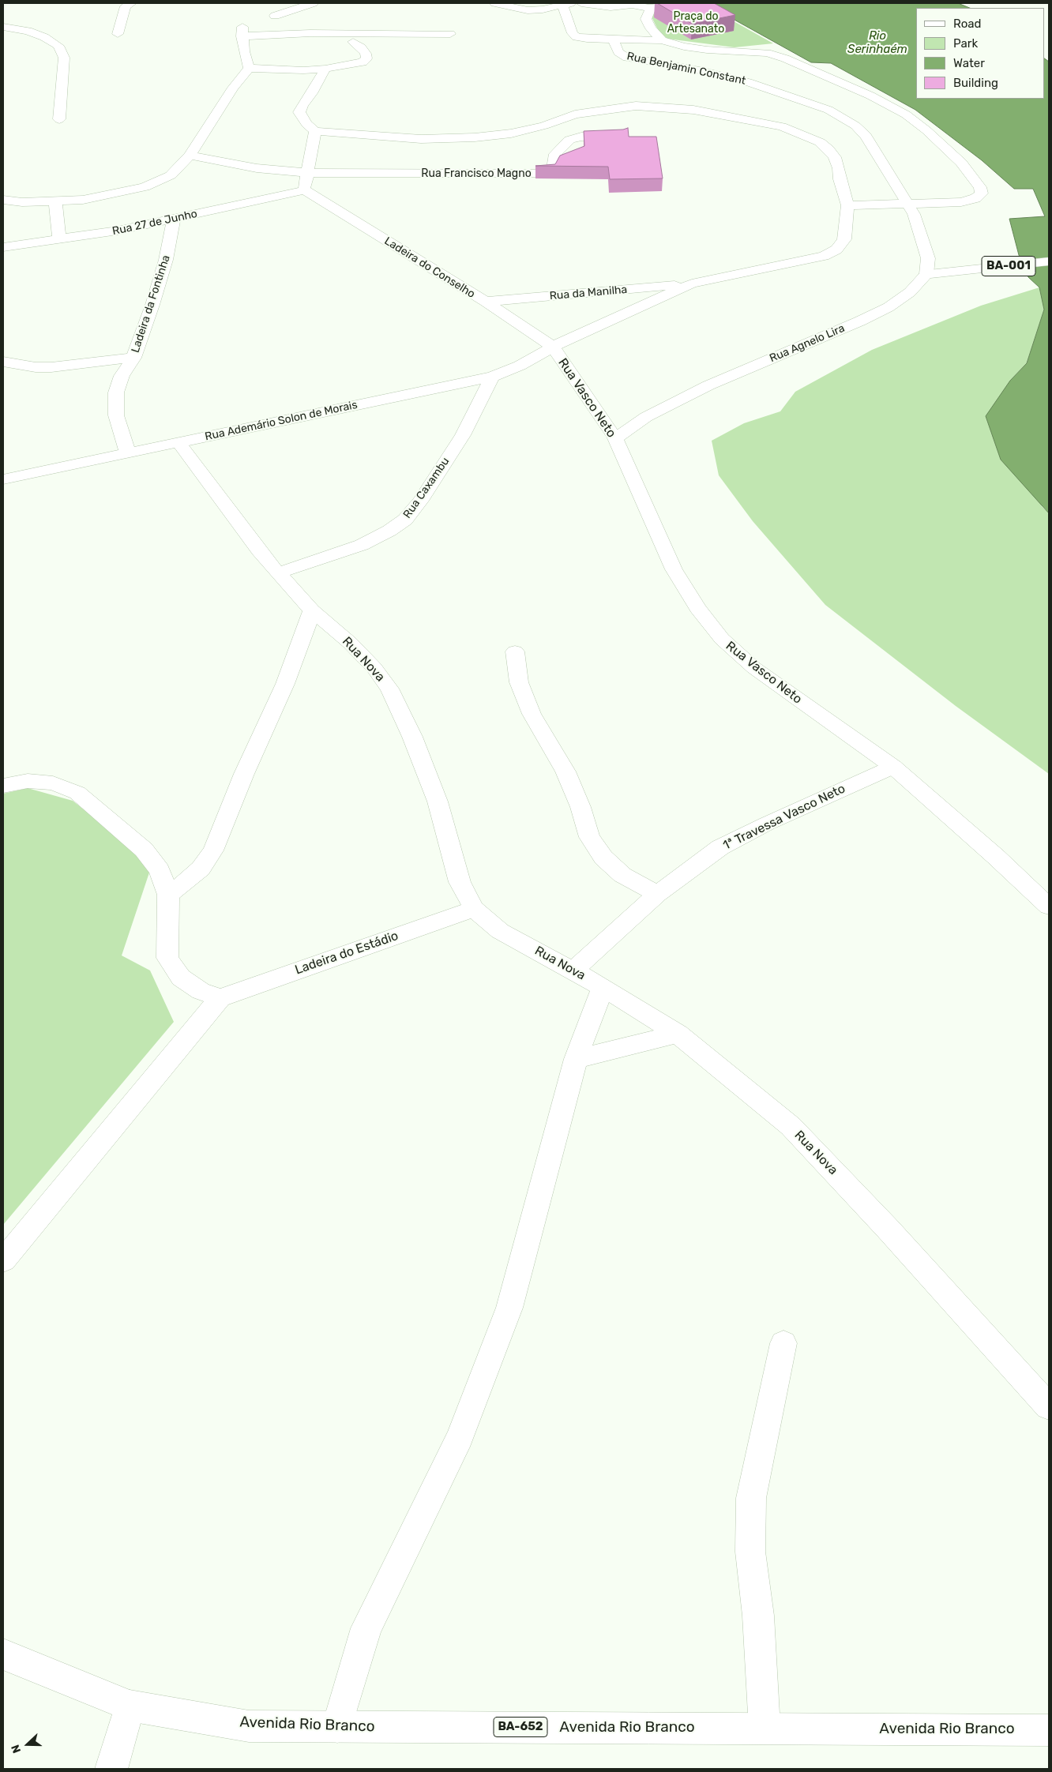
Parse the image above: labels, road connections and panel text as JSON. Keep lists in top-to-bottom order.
{
  "streets": {
    "street": [
      "Rua Benjamin Constant",
      "Rua Francisco Magno",
      "Rua 27 de Junho",
      "BA-001",
      "Ladeira do Conselho",
      "Rua da Manilha",
      "Ladeira da Fontinha",
      "Rua Agnelo Lira",
      "Rua Vasco Neto",
      "Rua Ademário Solon de Morais",
      "Rua Caxambu",
      "Rua Nova",
      "1ª Travessa Vasco Neto",
      "Ladeira do Estádio",
      "Avenida Rio Branco",
      "BA-652"
    ]
  },
  "crossings": [
    ["Rua 27 de Junho", "Ladeira do Conselho"],
    ["Rua 27 de Junho", "Ladeira da Fontinha"],
    ["BA-001", "Rua Agnelo Lira"],
    ["Ladeira do Conselho", "Rua da Manilha"],
    ["Ladeira do Conselho", "Rua Vasco Neto"],
    ["Ladeira do Conselho", "Rua Ademário Solon de Morais"],
    ["Rua da Manilha", "Rua Vasco Neto"],
    ["Rua da Manilha", "Rua Ademário Solon de Morais"],
    ["Ladeira da Fontinha", "Rua Ademário Solon de Morais"],
    ["Rua Agnelo Lira", "Rua Vasco Neto"],
    ["Rua Vasco Neto", "Rua Ademário Solon de Morais"],
    ["Rua Vasco Neto", "1ª Travessa Vasco Neto"],
    ["Rua Ademário Solon de Morais", "Rua Caxambu"],
    ["Rua Ademário Solon de Morais", "Rua Nova"],
    ["Rua Caxambu", "Rua Nova"],
    ["Rua Nova", "1ª Travessa Vasco Neto"],
    ["Rua Nova", "Ladeira do Estádio"]
  ],
  "water": ["Rio Serinhaém"],
  "parks": ["Praça do Artesanato"],
  "legend": [
    "Road",
    "Park",
    "Water",
    "Building"
  ],
  "north": "left"
}
